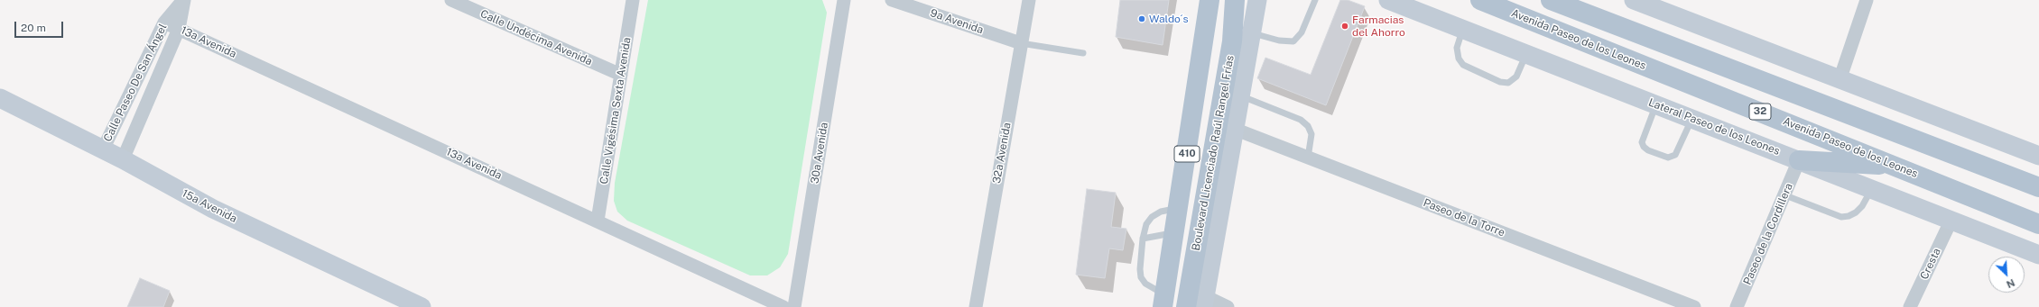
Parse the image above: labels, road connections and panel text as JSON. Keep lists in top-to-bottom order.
{
  "streets": {
    "main road": [
      "Avenida Paseo de los Leones",
      "32",
      "Boulevard Licenciado Raúl Rangel Frías",
      "410"
    ],
    "street": [
      "9a Avenida",
      "Calle Undécima Avenida",
      "13a Avenida",
      "Calle Paseo De San Ángel",
      "Calle Vigésima Sexta Avenida",
      "Lateral Paseo de los Leones",
      "30a Avenida",
      "32a Avenida",
      "15a Avenida",
      "Paseo de la Torre",
      "Paseo de la Cordillera",
      "Cresta"
    ]
  },
  "crossings": [
    ["9a Avenida", "32a Avenida"],
    ["Calle Undécima Avenida", "Calle Vigésima Sexta Avenida"],
    ["13a Avenida", "Calle Paseo De San Ángel"],
    ["13a Avenida", "Calle Vigésima Sexta Avenida"],
    ["Calle Paseo De San Ángel", "15a Avenida"],
    ["Lateral Paseo de los Leones", "Paseo de la Cordillera"],
    ["Lateral Paseo de los Leones", "Cresta"]
  ],
  "places": ["Waldo´s", "Farmacias del Ahorro"],
  "scale_bar": "20 m",
  "north": "bottom right"
}
